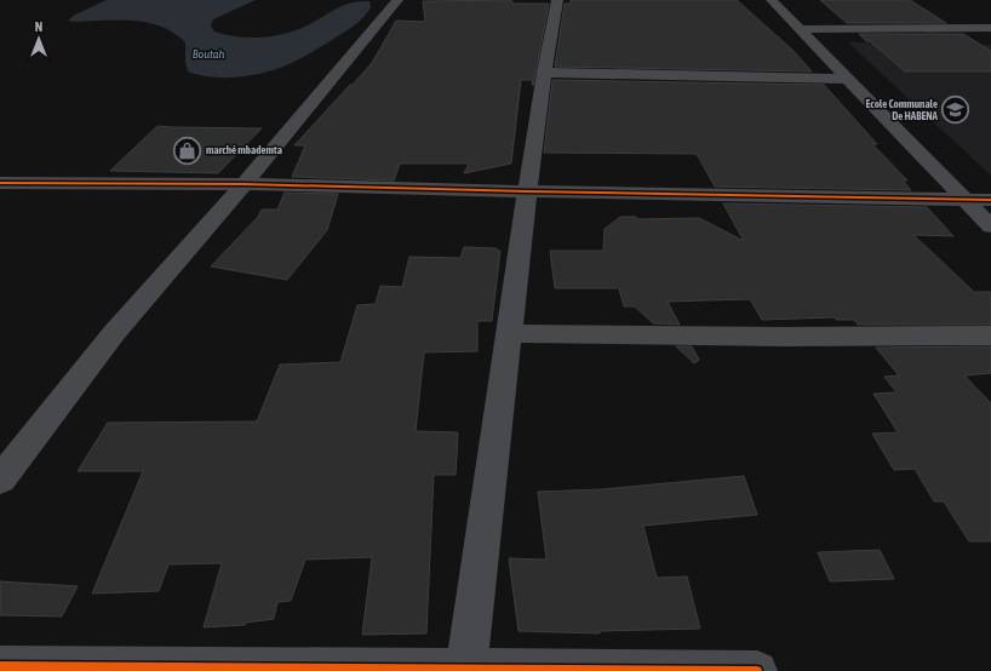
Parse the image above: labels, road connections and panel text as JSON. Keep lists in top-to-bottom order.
{
  "water": ["Boutah"],
  "places": {
    "school or university": ["Ecole Communale De HABENA"],
    "shop": ["marché mbademta"]
  },
  "north": "top"
}
